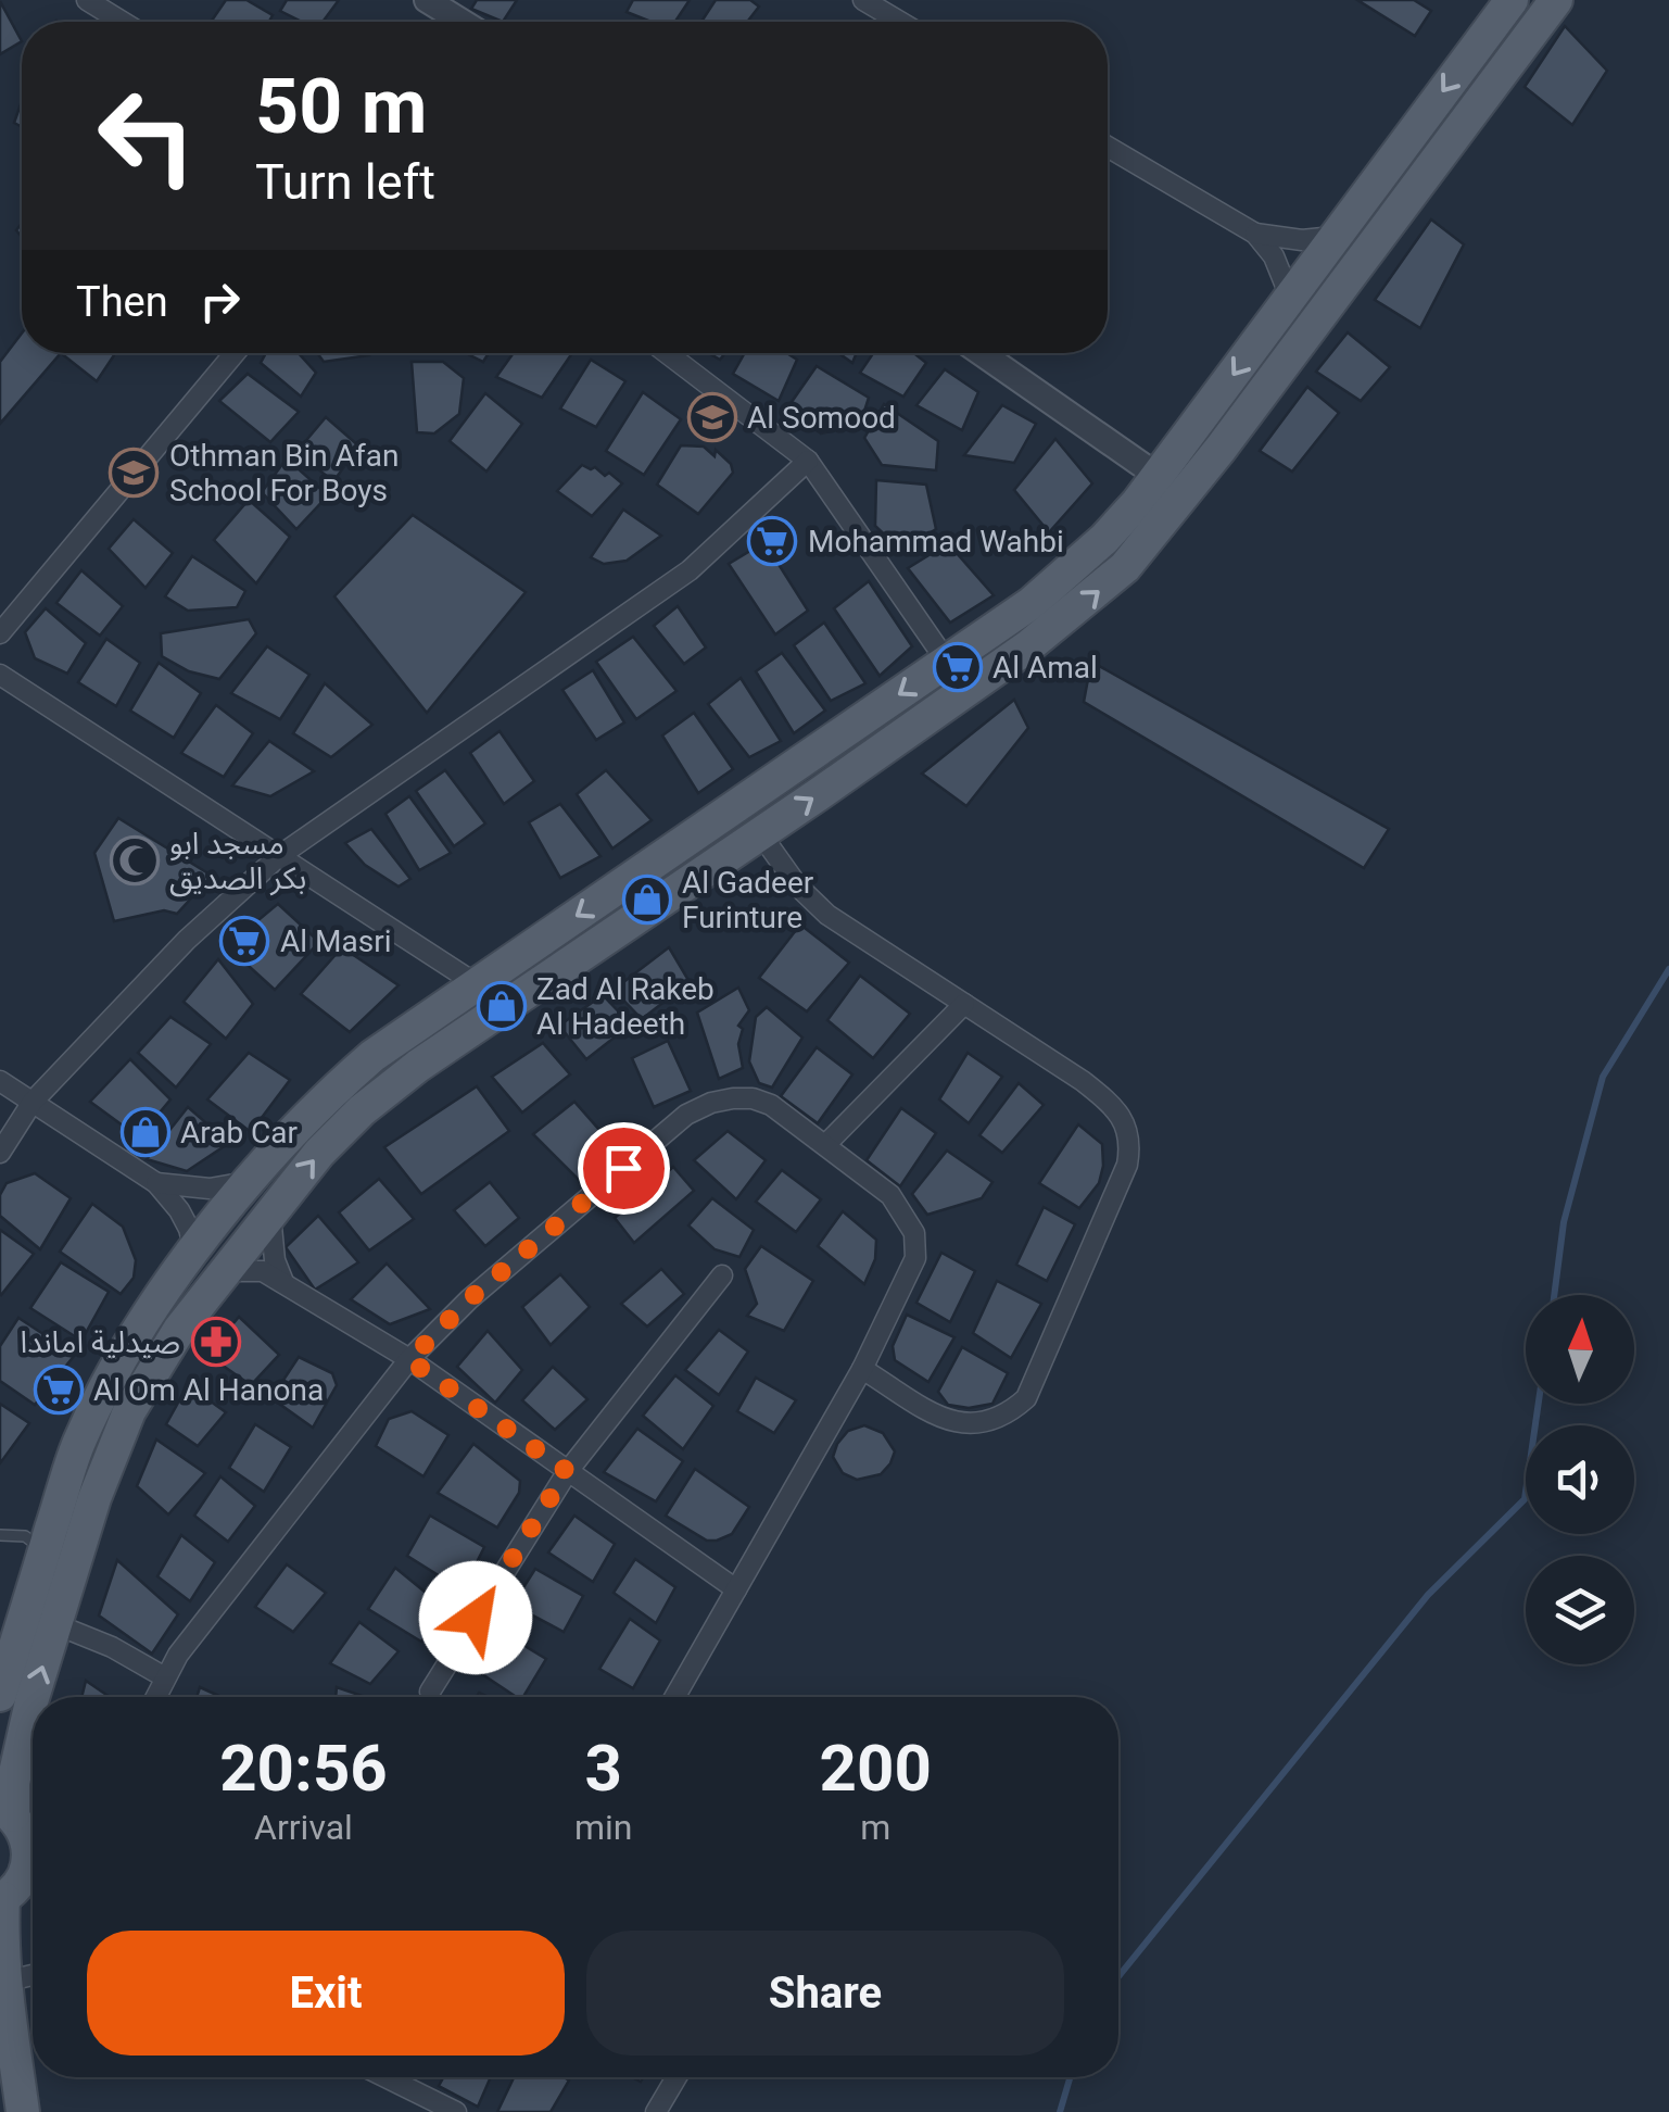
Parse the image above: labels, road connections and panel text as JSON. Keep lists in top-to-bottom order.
{
  "places": {
    "school or university": ["Al Somood", "Othman Bin Afan School For Boys"],
    "supermarket": [
      "Mohammad Wahbi",
      "Al Amal",
      "Al Masri",
      "Al Om Al Hanona"
    ],
    "mosque": ["مسجد ابو بكر الصديق"],
    "shop": ["Al Gadeer Furinture", "Zad Al Rakeb Al Hadeeth", "Arab Car"],
    "pharmacy": ["صيدلية اماندا"]
  },
  "north": "top",
  "page": {
    "turn": ["50 m", "Turn left"],
    "then": "Then",
    "eta": [
      "20:56",
      "Arrival",
      "3",
      "min",
      "200",
      "m"
    ],
    "buttons": ["Exit", "Share"]
  }
}
